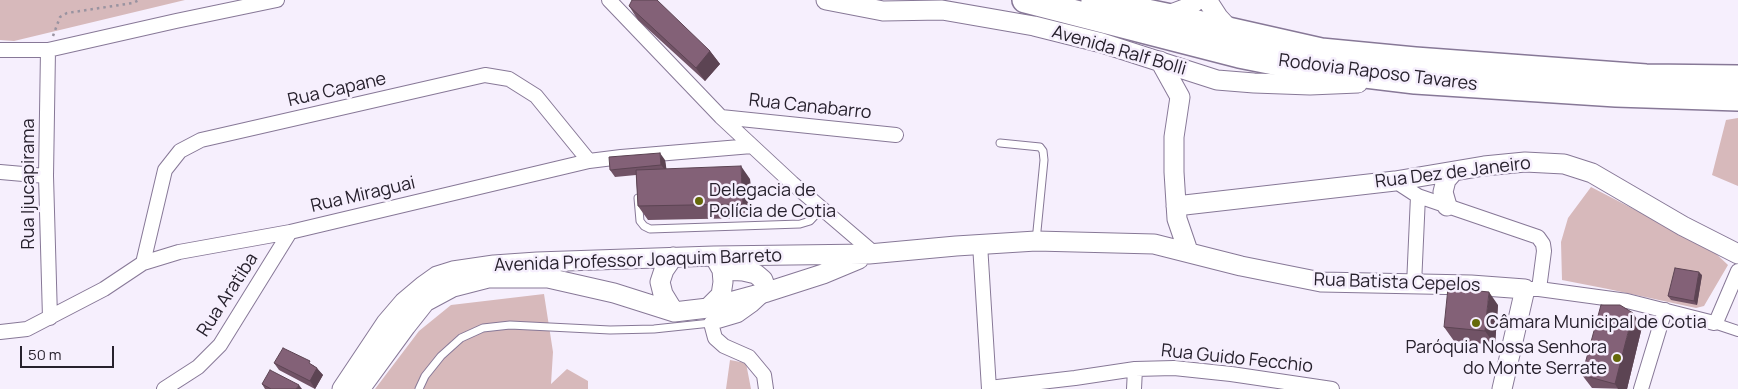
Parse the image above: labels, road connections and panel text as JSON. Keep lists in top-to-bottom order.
{
  "streets": {
    "highway": ["Rodovia Raposo Tavares"],
    "main road": [
      "Avenida Ralf Bolli",
      "Rua Dez de Janeiro",
      "Avenida Professor Joaquim Barreto",
      "Rua Batista Cepelos"
    ],
    "street": [
      "Rua Capane",
      "Rua Canabarro",
      "Rua Ijucapirama",
      "Rua Miraguai",
      "Rua Aratiba",
      "Rua Guido Fecchio"
    ]
  },
  "crossings": [
    ["Avenida Ralf Bolli", "Rodovia Raposo Tavares"],
    ["Rua Capane", "Rua Miraguai"],
    ["Rua Ijucapirama", "Rua Miraguai"],
    ["Rua Miraguai", "Rua Aratiba"],
    ["Avenida Professor Joaquim Barreto", "Rua Batista Cepelos"]
  ],
  "places": ["Delegacia de Polícia de Cotia", "Câmara Municipal de Cotia", "Paróquia Nossa Senhora do Monte Serrate"],
  "scale_bar": "50 m"
}
